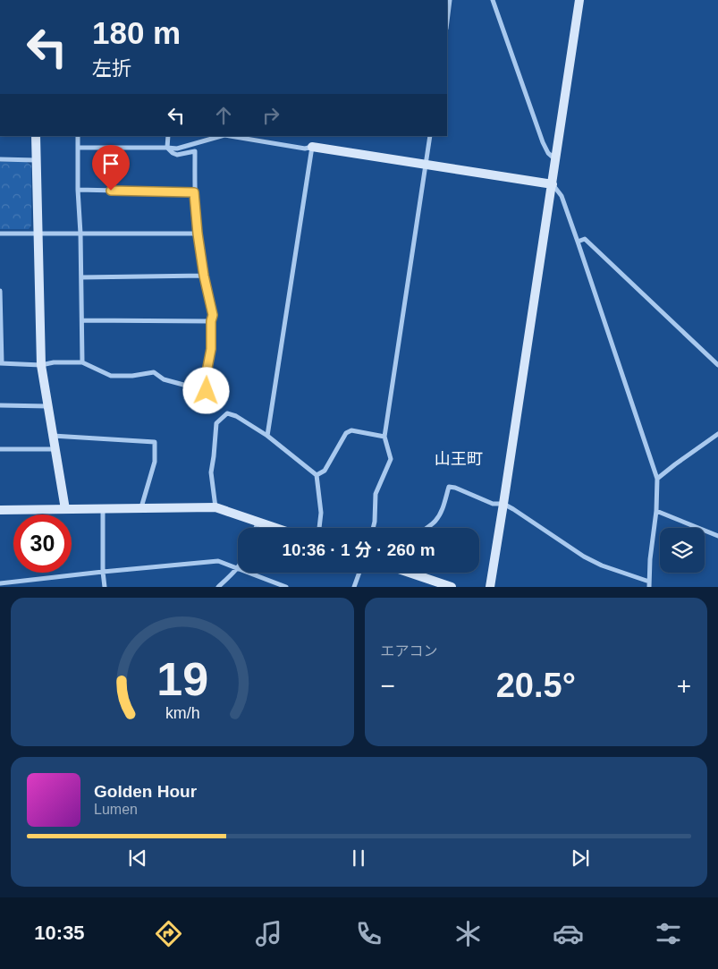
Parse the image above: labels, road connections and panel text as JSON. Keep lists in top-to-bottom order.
{
  "districts": ["山王町"],
  "page": {
    "turn": ["180 m", "左折"],
    "limit": "30",
    "trip": "10:36 · 1 分 · 260 m",
    "tile": "エアコン",
    "heat": ["−", "20.5°", "+"],
    "song": ["Golden Hour", "Lumen"],
    "tabs": "10:35",
    "gauge": ["19", "km/h"]
  }
}
